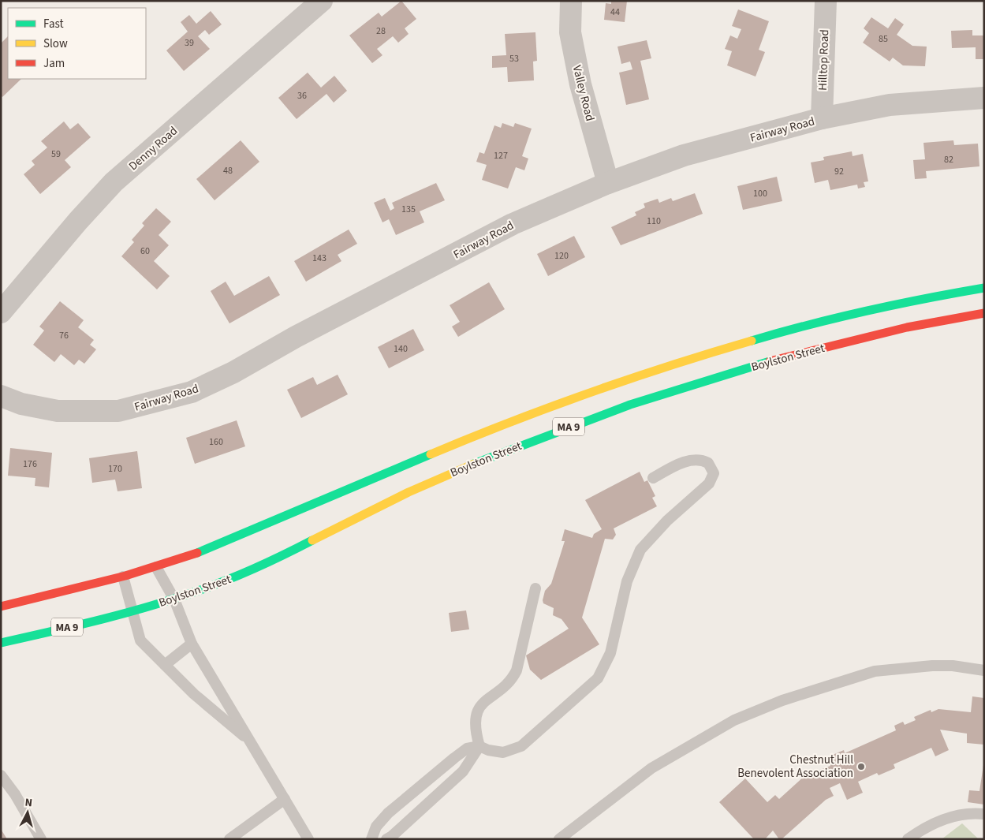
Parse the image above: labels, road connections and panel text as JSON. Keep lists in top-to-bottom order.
{
  "streets": {
    "highway": ["Boylston Street", "MA 9"],
    "street": [
      "Hilltop Road",
      "Valley Road",
      "Fairway Road",
      "Denny Road"
    ]
  },
  "crossings": [
    ["Hilltop Road", "Fairway Road"],
    ["Valley Road", "Fairway Road"]
  ],
  "places": ["Chestnut Hill Benevolent Association"],
  "house_numbers": [
    "44",
    "28",
    "85",
    "39",
    "53",
    "36",
    "59",
    "127",
    "82",
    "48",
    "92",
    "100",
    "135",
    "110",
    "60",
    "120",
    "143",
    "76",
    "140",
    "160",
    "176",
    "170"
  ],
  "legend": ["Fast", "Slow", "Jam"],
  "north": "top"
}
